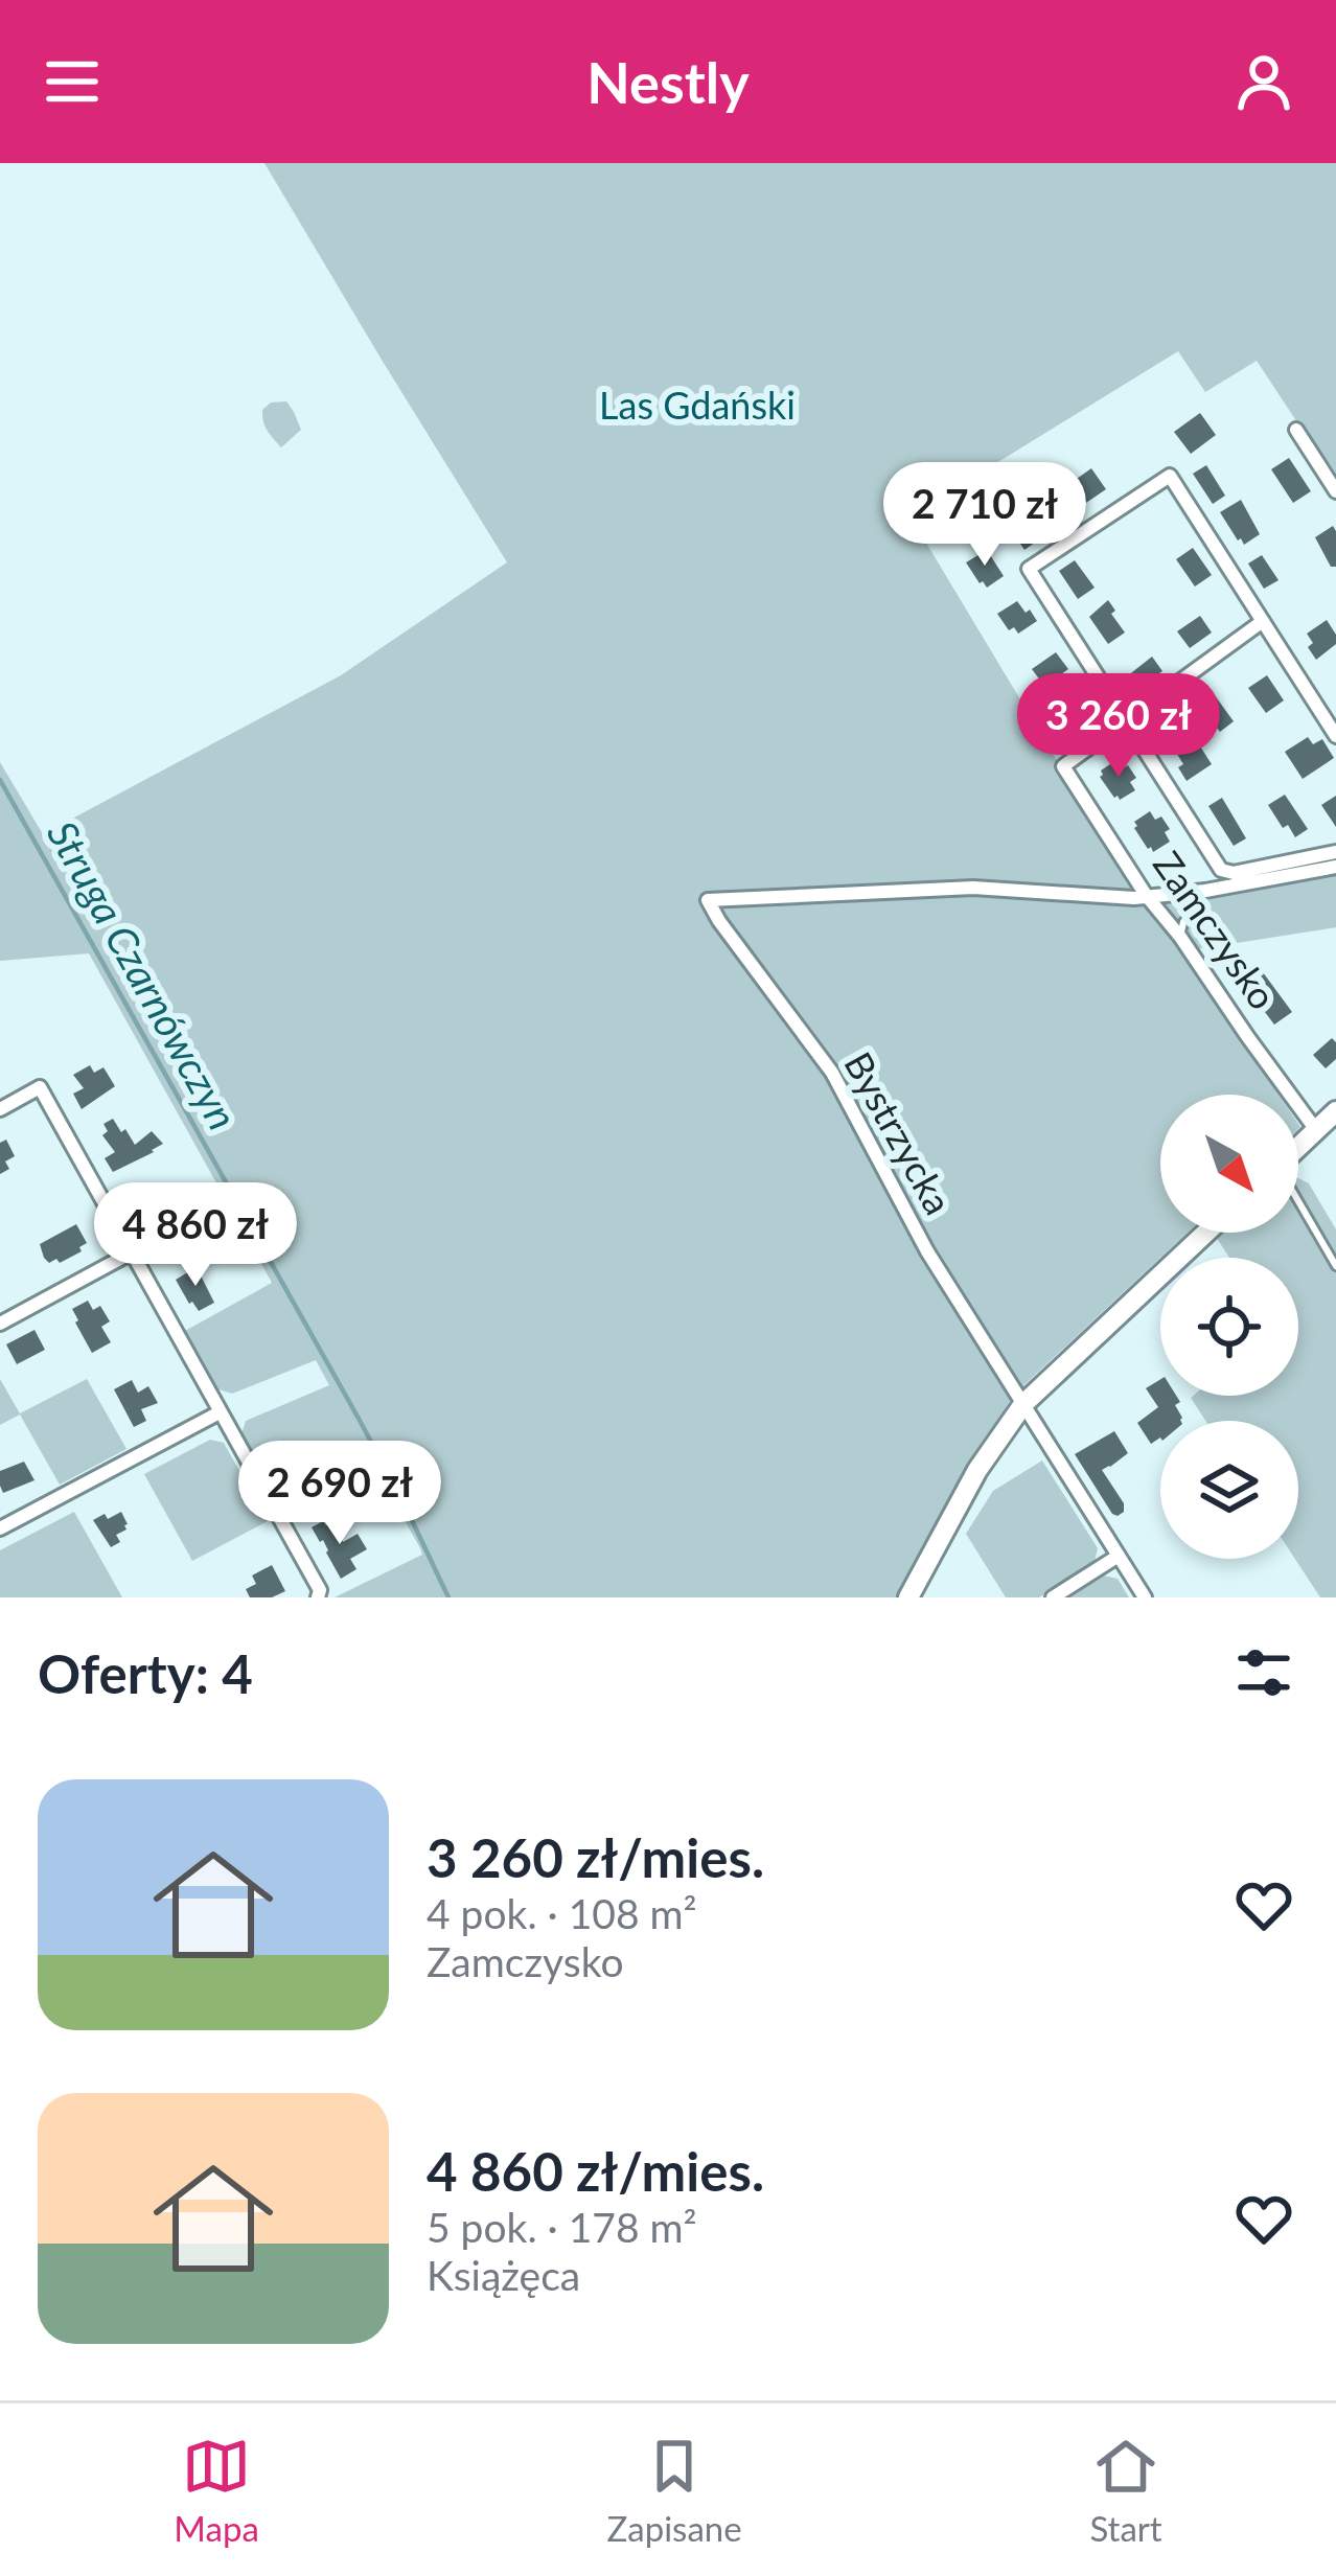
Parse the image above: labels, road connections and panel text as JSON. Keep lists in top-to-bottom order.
{
  "streets": {
    "street": ["Zamczysko", "Bystrzycka"]
  },
  "crossings": [
    ["Zamczysko", "Bystrzycka"]
  ],
  "water": ["Struga Czarnówczyn"],
  "parks": ["Las Gdański"],
  "north": "bottom right",
  "page": {
    "header": "Nestly",
    "price": [
      "2 710 zł",
      "3 260 zł",
      "4 860 zł",
      "2 690 zł"
    ],
    "heading": "Oferty: 4",
    "list": [
      {
        "name": "3 260 zł/mies.",
        "note": "4 pok. · 108 m² · Zamczysko"
      },
      {
        "name": "4 860 zł/mies.",
        "note": "5 pok. · 178 m² · Książęca"
      }
    ],
    "tabs": ["Mapa", "Zapisane", "Start"]
  }
}
